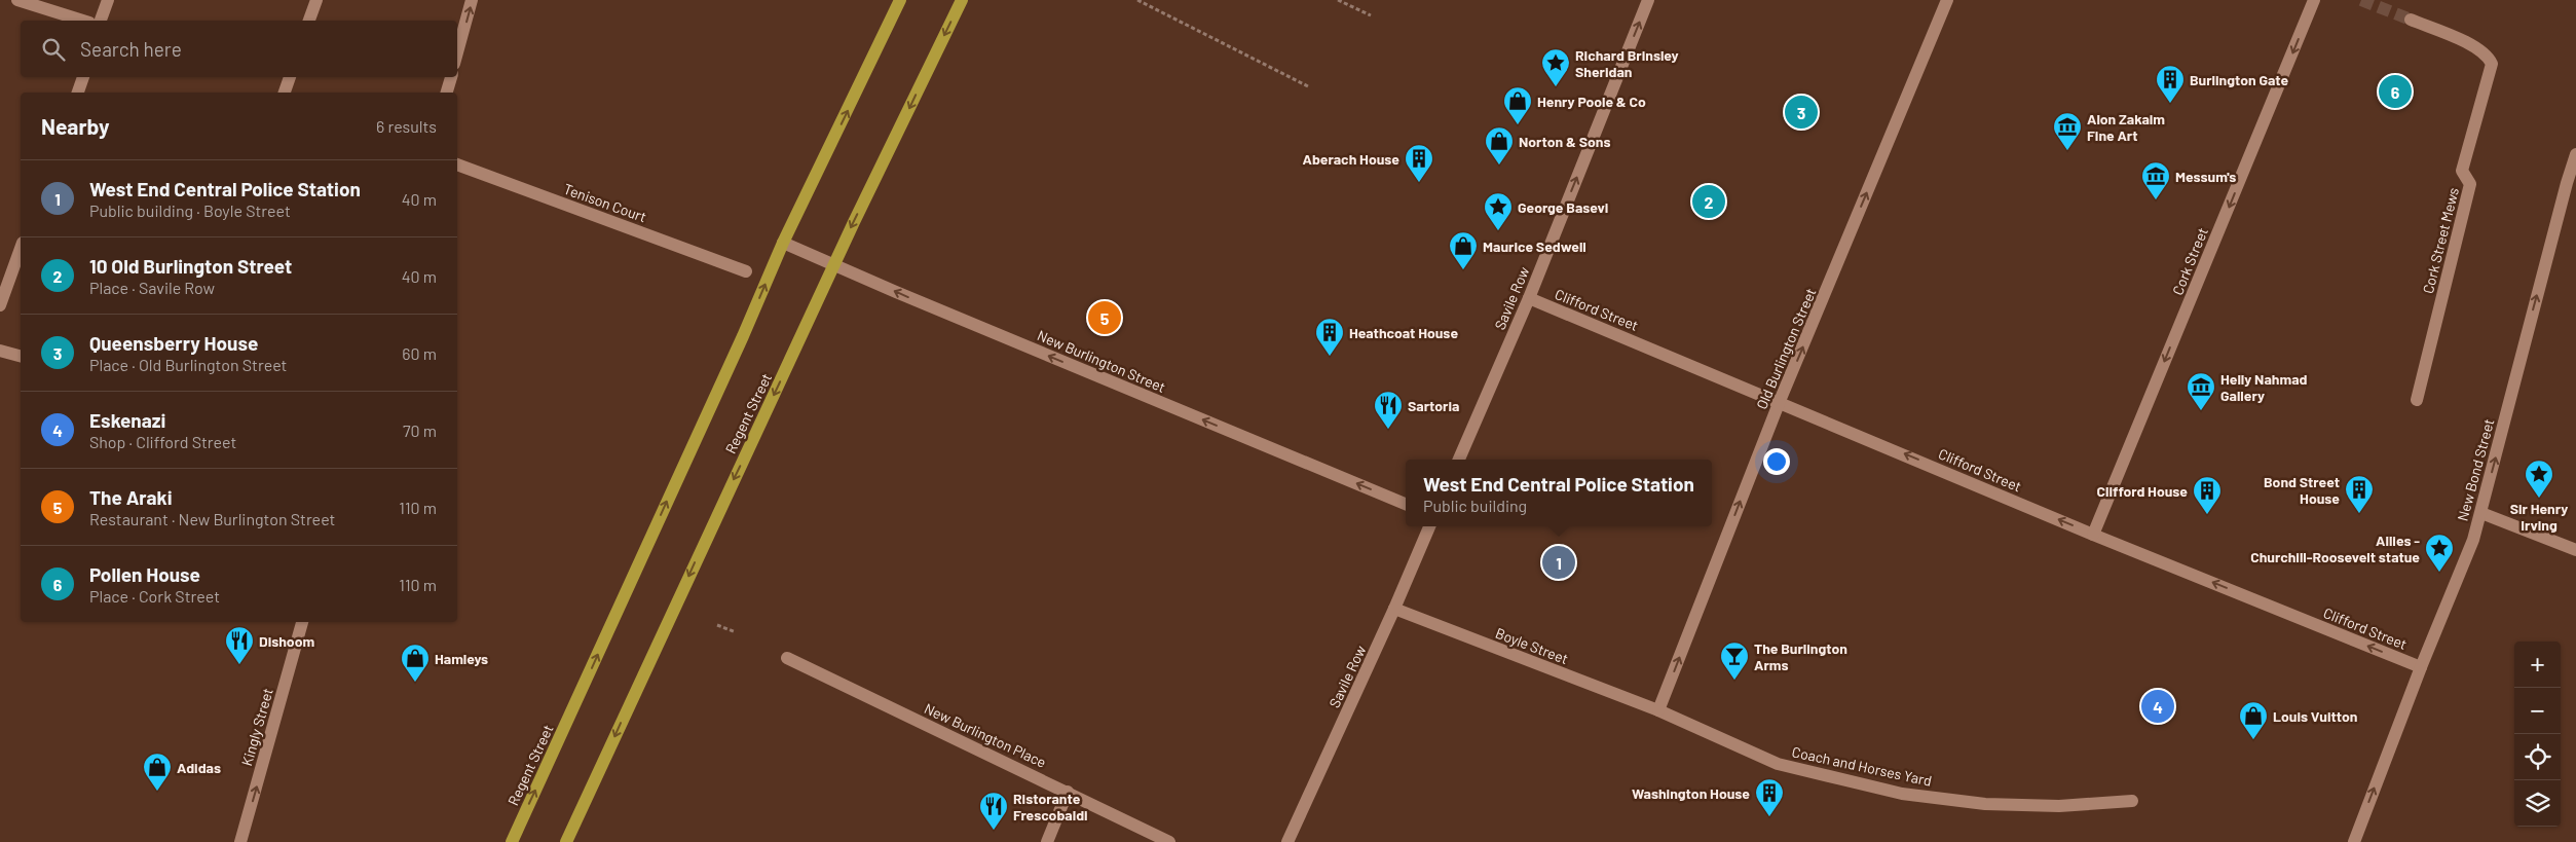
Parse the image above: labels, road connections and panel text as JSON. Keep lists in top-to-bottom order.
{
  "streets": {
    "main road": ["Regent Street"],
    "street": [
      "Tenison Court",
      "Cork Street Mews",
      "Cork Street",
      "Savile Row",
      "Clifford Street",
      "Old Burlington Street",
      "New Burlington Street",
      "New Bond Street",
      "Boyle Street",
      "Kingly Street",
      "New Burlington Place",
      "Coach and Horses Yard"
    ]
  },
  "crossings": [
    ["Cork Street", "Clifford Street"],
    ["Savile Row", "Clifford Street"],
    ["Savile Row", "Boyle Street"],
    ["Clifford Street", "Old Burlington Street"],
    ["Clifford Street", "New Bond Street"],
    ["Old Burlington Street", "Boyle Street"],
    ["Old Burlington Street", "Coach and Horses Yard"],
    ["New Burlington Street", "Regent Street"],
    ["Boyle Street", "Coach and Horses Yard"]
  ],
  "one_way": [
    "Cork Street",
    "Savile Row",
    "Clifford Street",
    "Old Burlington Street",
    "New Burlington Street",
    "New Bond Street",
    "Kingly Street"
  ],
  "places": {
    "place": [
      "Richard Brinsley Sheridan",
      "George Basevi",
      "Sir Henry Irving",
      "Allies - Churchill-Roosevelt statue"
    ],
    "building": [
      "Burlington Gate",
      "Aberach House",
      "Heathcoat House",
      "Bond Street House",
      "Clifford House",
      "Washington House"
    ],
    "shop": [
      "Henry Poole & Co",
      "Norton & Sons",
      "Maurice Sedwell",
      "Hamleys",
      "Louis Vuitton",
      "Adidas"
    ],
    "museum": ["Alon Zakaim Fine Art", "Messum's", "Helly Nahmad Gallery"],
    "restaurant": ["Sartoria", "Dishoom", "Ristorante Frescobaldi"],
    "bar": ["The Burlington Arms"]
  },
  "page": {
    "search": "Search here",
    "pins": [
      "6",
      "3",
      "2",
      "5",
      "1",
      "4"
    ],
    "heading": ["Nearby", "6 results"],
    "list": [
      {
        "mark": "1",
        "name": "West End Central Police Station",
        "note": "Public building · Boyle Street",
        "value": "40 m"
      },
      {
        "mark": "2",
        "name": "10 Old Burlington Street",
        "note": "Place · Savile Row",
        "value": "40 m"
      },
      {
        "mark": "3",
        "name": "Queensberry House",
        "note": "Place · Old Burlington Street",
        "value": "60 m"
      },
      {
        "mark": "4",
        "name": "Eskenazi",
        "note": "Shop · Clifford Street",
        "value": "70 m"
      },
      {
        "mark": "5",
        "name": "The Araki",
        "note": "Restaurant · New Burlington Street",
        "value": "110 m"
      },
      {
        "mark": "6",
        "name": "Pollen House",
        "note": "Place · Cork Street",
        "value": "110 m"
      }
    ],
    "popup": ["West End Central Police Station", "Public building"],
    "map_buttons": ["+", "−"]
  }
}
